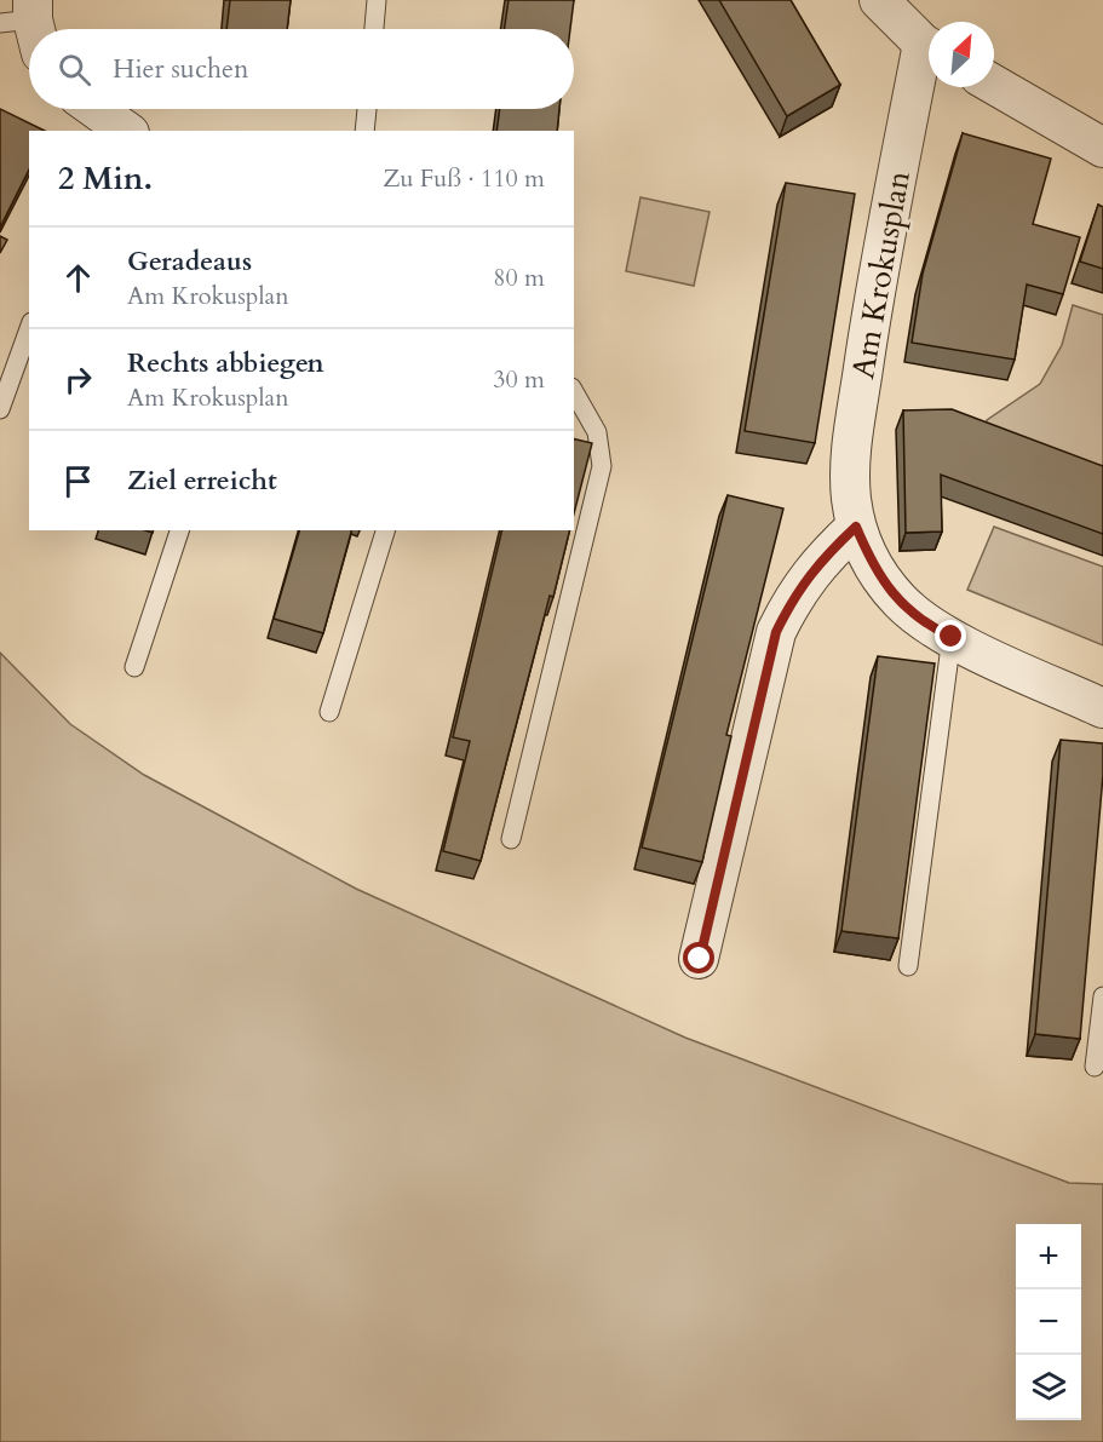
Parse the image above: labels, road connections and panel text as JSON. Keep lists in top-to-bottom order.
{
  "streets": {
    "street": ["Am Krokusplan"]
  },
  "north": "top right",
  "page": {
    "search": "Hier suchen",
    "heading": ["2 Min.", "Zu Fuß · 110 m"],
    "list": [
      ["Geradeaus", "Am Krokusplan", "80 m"],
      ["Rechts abbiegen", "Am Krokusplan", "30 m"],
      "Ziel erreicht"
    ],
    "map_buttons": ["+", "−"]
  }
}
